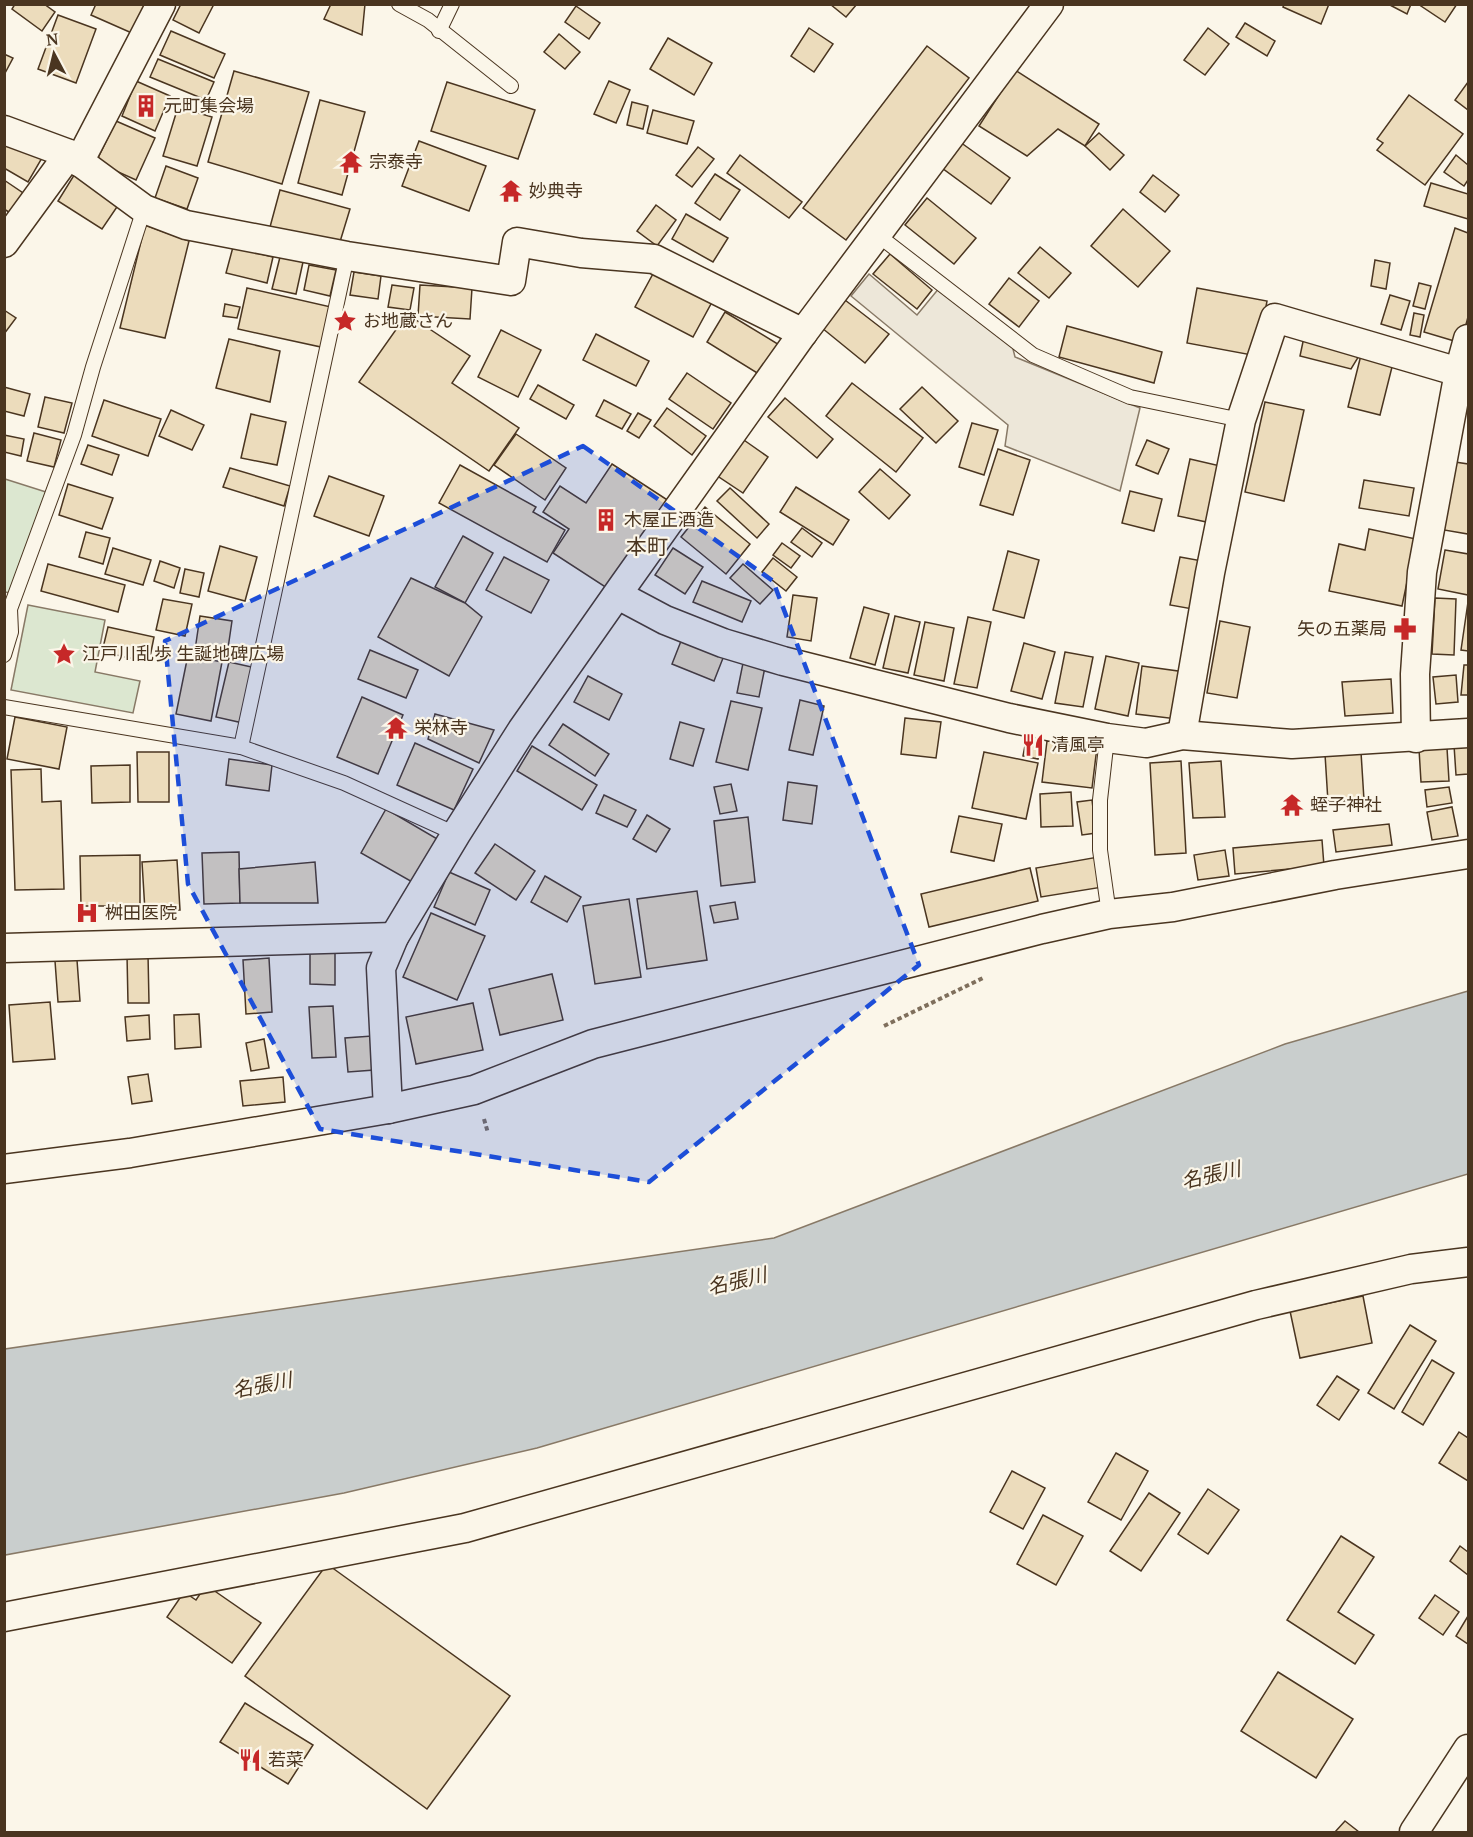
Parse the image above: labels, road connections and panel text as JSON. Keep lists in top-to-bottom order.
{
  "districts": ["本町"],
  "water": ["名張川"],
  "places": {
    "building": ["元町集会場", "木屋正酒造"],
    "temple": [
      "宗泰寺",
      "妙典寺",
      "栄林寺",
      "蛭子神社"
    ],
    "place": ["お地蔵さん", "江戸川乱歩 生誕地碑広場"],
    "pharmacy": ["矢の五薬局"],
    "restaurant": ["清風亭", "若菜"],
    "hospital": ["桝田医院"]
  },
  "north": "top"
}
